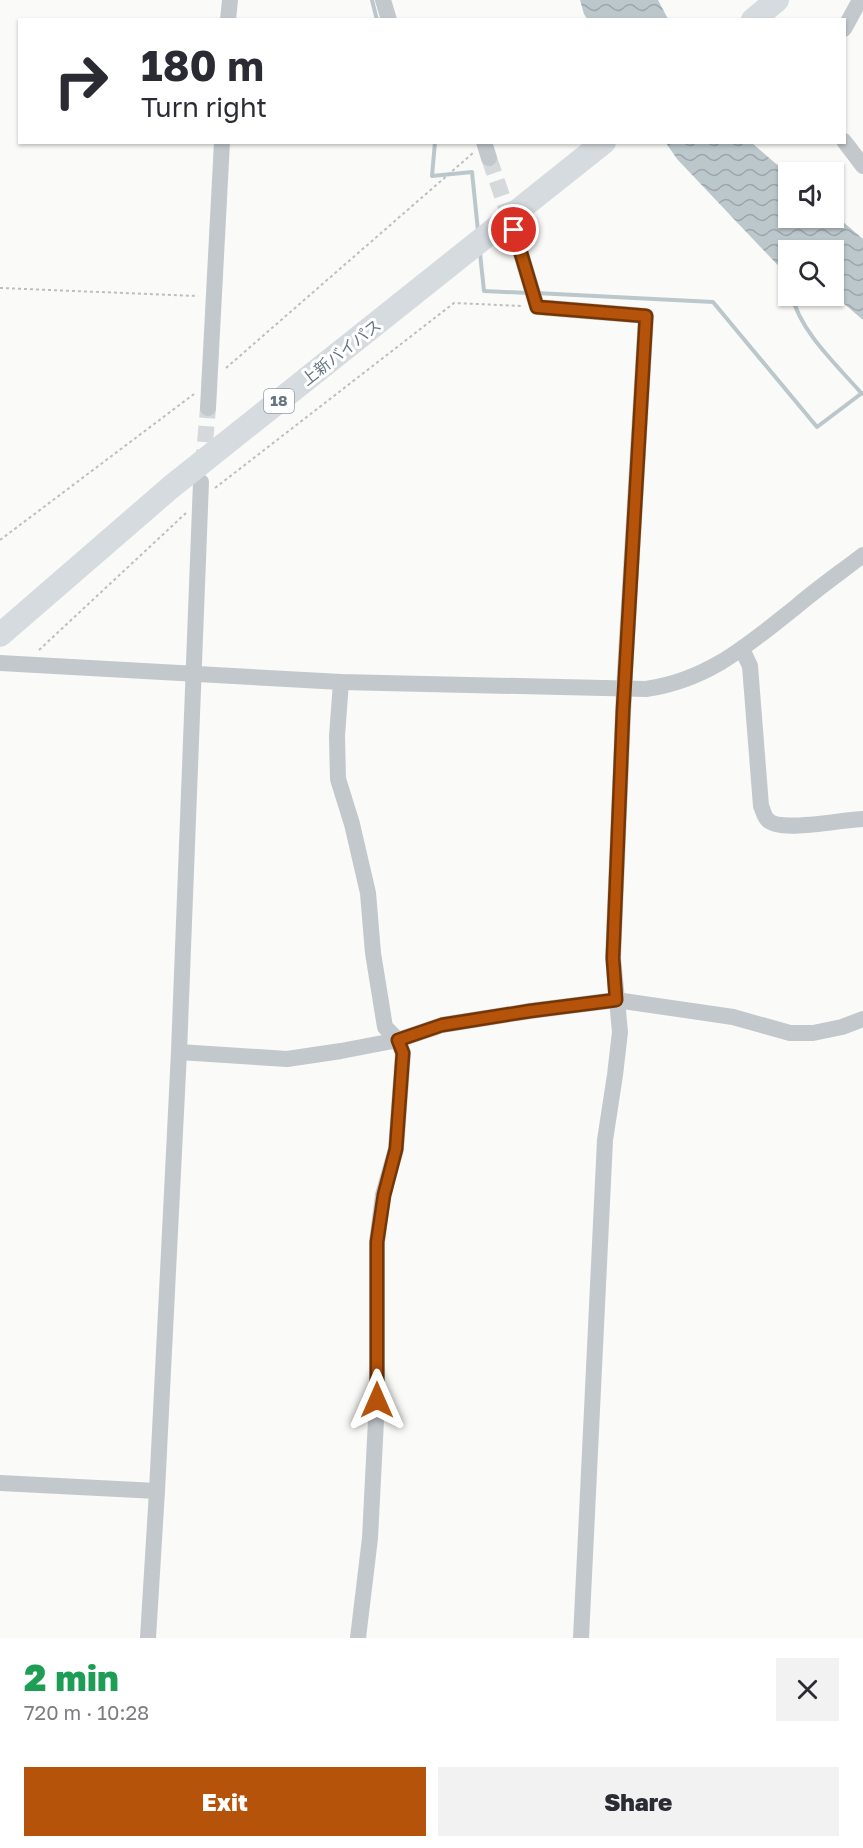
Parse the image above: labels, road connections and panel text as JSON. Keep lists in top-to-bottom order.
{
  "streets": {
    "highway": ["上新バイパス", "18"]
  },
  "page": {
    "turn": ["180 m", "Turn right"],
    "heading": ["2 min", "720 m · 10:28"],
    "buttons": ["Exit", "Share"]
  }
}
